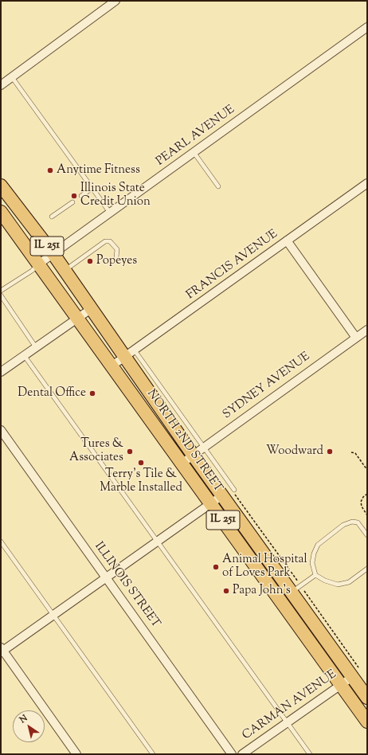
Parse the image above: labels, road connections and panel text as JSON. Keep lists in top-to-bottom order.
{
  "streets": {
    "main road": ["IL 251", "NORTH 2ND STREET"],
    "street": [
      "PEARL AVENUE",
      "FRANCIS AVENUE",
      "SYDNEY AVENUE",
      "ILLINOIS STREET",
      "CARMAN AVENUE"
    ]
  },
  "crossings": [
    ["PEARL AVENUE", "NORTH 2ND STREET"],
    ["FRANCIS AVENUE", "NORTH 2ND STREET"],
    ["SYDNEY AVENUE", "NORTH 2ND STREET"],
    ["NORTH 2ND STREET", "CARMAN AVENUE"]
  ],
  "places": [
    "Anytime Fitness",
    "Illinois State Credit Union",
    "Popeyes",
    "Dental Office",
    "Tures & Associates",
    "Woodward",
    "Terry's Tile & Marble Installed",
    "Animal Hospital of Loves Park",
    "Papa John's"
  ],
  "north": "top left"
}
